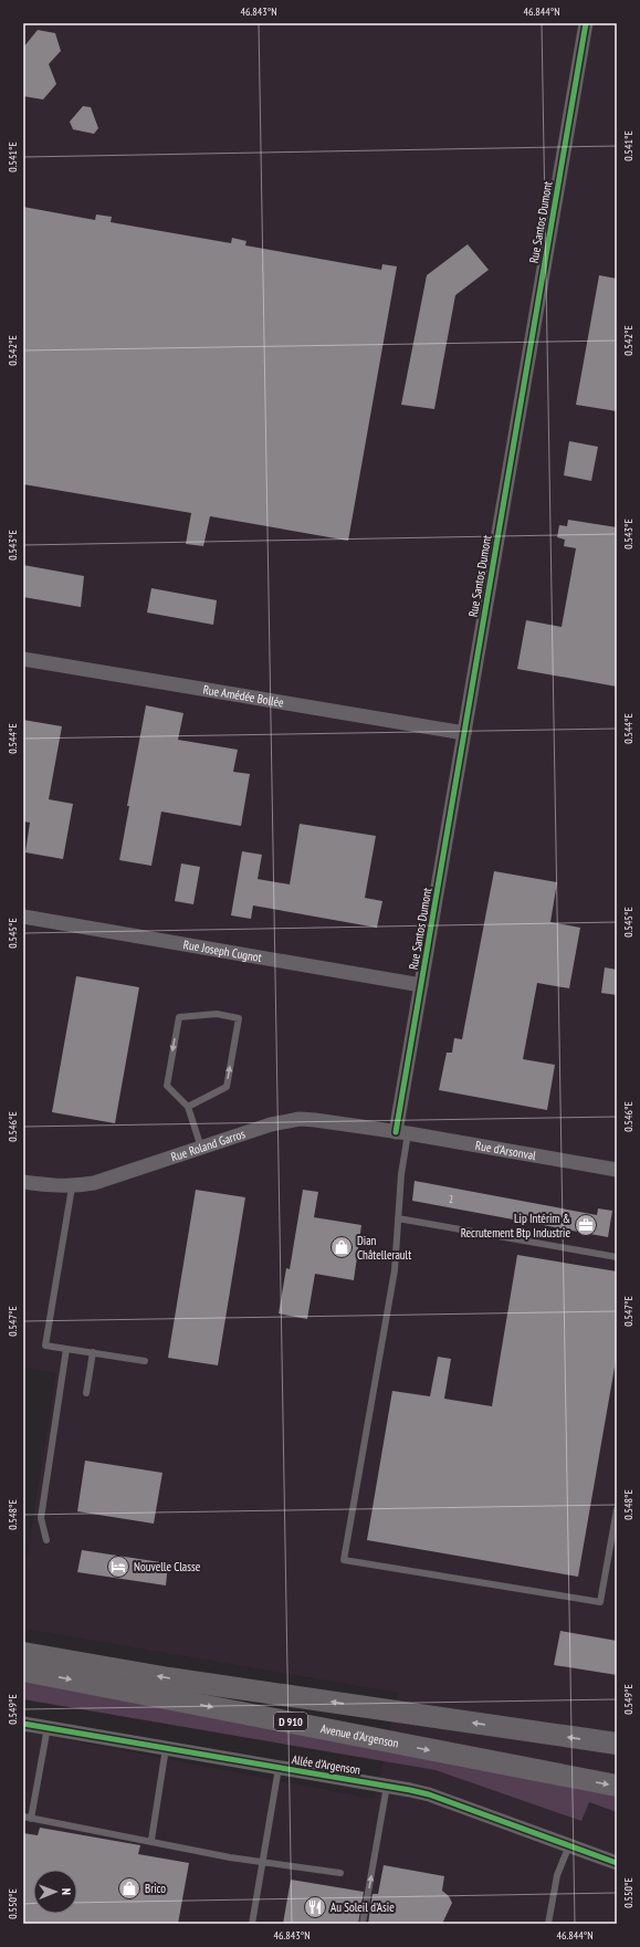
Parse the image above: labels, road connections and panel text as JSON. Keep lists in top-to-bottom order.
{
  "streets": {
    "main road": ["D 910", "Avenue d'Argenson"],
    "street": [
      "Rue Santos Dumont",
      "Rue Amédée Bollée",
      "Rue Joseph Cugnot",
      "Rue Roland Garros",
      "Rue d'Arsonval",
      "Allée d’Argenson"
    ]
  },
  "crossings": [
    ["Rue Santos Dumont", "Rue Amédée Bollée"],
    ["Rue Santos Dumont", "Rue Joseph Cugnot"],
    ["Rue Santos Dumont", "Rue Roland Garros"],
    ["Rue Santos Dumont", "Rue d'Arsonval"],
    ["Rue Roland Garros", "Rue d'Arsonval"]
  ],
  "places": {
    "office": ["Lip Intérim & Recrutement Btp Industrie"],
    "shop": ["Dian Châtellerault", "Brico"],
    "hotel": ["Nouvelle Classe"],
    "restaurant": ["Au Soleil d'Asie"]
  },
  "house_numbers": ["2"],
  "north": "right",
  "coordinates": [
    "46.843°N",
    "46.844°N",
    "0.541°E",
    "0.542°E",
    "0.543°E",
    "0.544°E",
    "0.545°E",
    "0.546°E",
    "0.547°E",
    "0.548°E",
    "0.549°E",
    "0.550°E"
  ]
}
